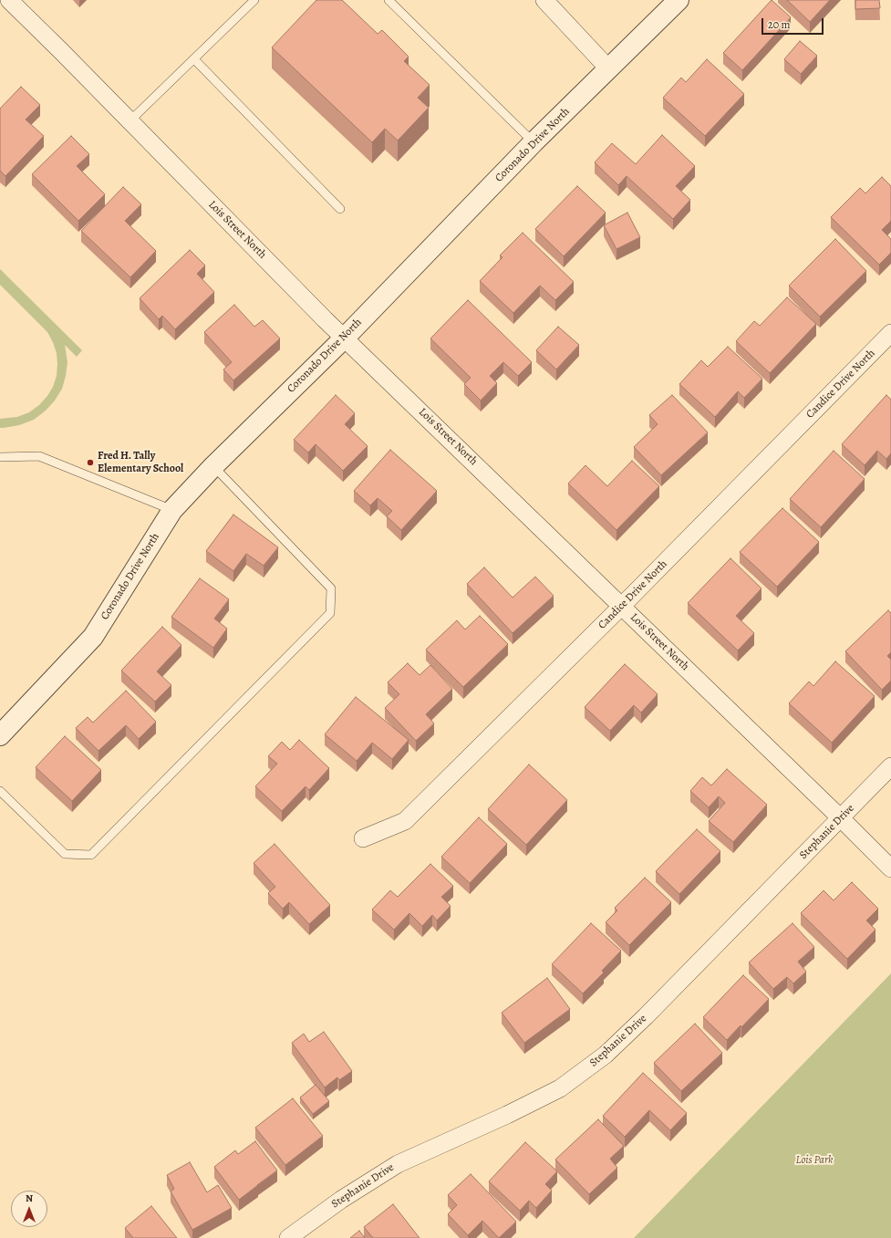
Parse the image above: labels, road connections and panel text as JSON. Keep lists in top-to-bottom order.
{
  "streets": {
    "street": [
      "Coronado Drive North",
      "Lois Street North",
      "Candice Drive North",
      "Stephanie Drive"
    ]
  },
  "crossings": [
    ["Coronado Drive North", "Lois Street North"],
    ["Lois Street North", "Candice Drive North"],
    ["Lois Street North", "Stephanie Drive"]
  ],
  "parks": ["Lois Park"],
  "places": ["Fred H. Tally Elementary School"],
  "scale_bar": "20 m",
  "north": "top"
}
